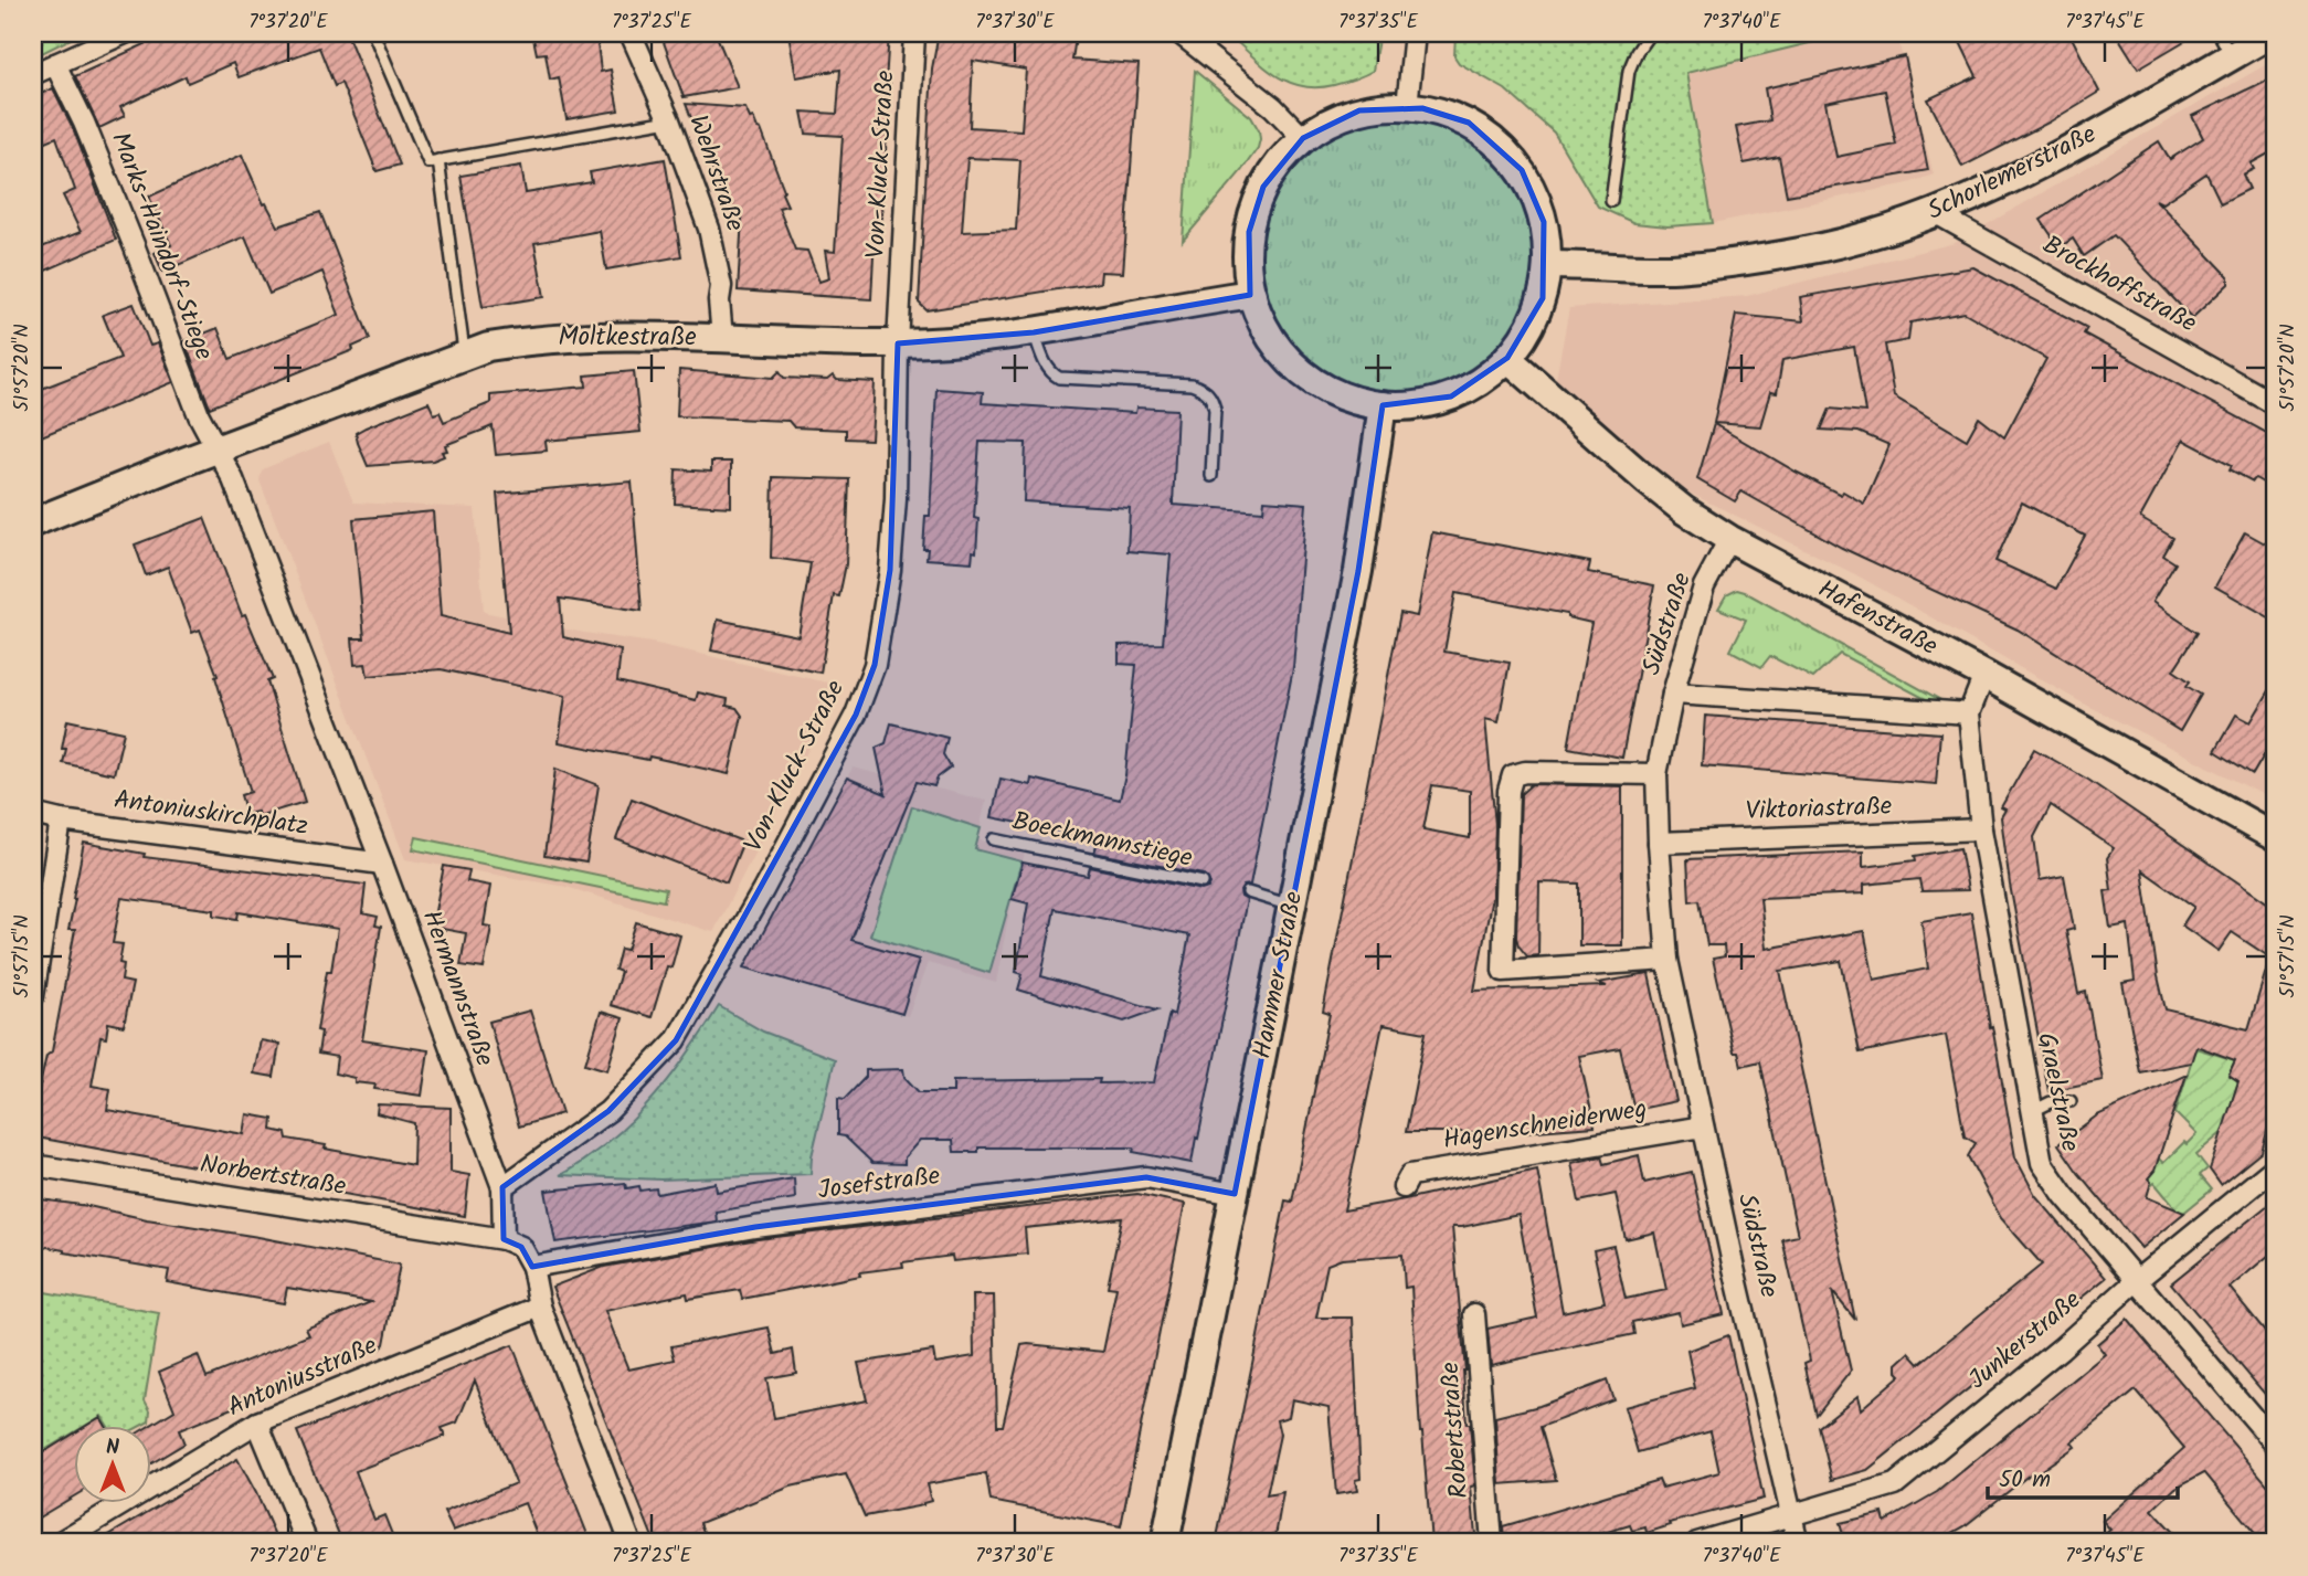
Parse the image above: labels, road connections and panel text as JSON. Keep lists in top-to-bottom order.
{
  "streets": {
    "main road": [
      "Schorlemerstraße",
      "Moltkestraße",
      "Hafenstraße",
      "Hammer Straße"
    ],
    "street": [
      "Von-Kluck-Straße",
      "Wehrstraße",
      "Marks-Haindorf-Stiege",
      "Brockhoffstraße",
      "Südstraße",
      "Viktoriastraße",
      "Antoniuskirchplatz",
      "Hermannstraße",
      "Graelstraße",
      "Hagenschneiderweg",
      "Norbertstraße",
      "Josefstraße",
      "Junkerstraße",
      "Antoniusstraße",
      "Robertstraße"
    ],
    "lane": ["Boeckmannstiege"]
  },
  "crossings": [
    ["Von-Kluck-Straße", "Moltkestraße"],
    ["Von-Kluck-Straße", "Hermannstraße"],
    ["Wehrstraße", "Moltkestraße"],
    ["Schorlemerstraße", "Brockhoffstraße"],
    ["Marks-Haindorf-Stiege", "Moltkestraße"],
    ["Marks-Haindorf-Stiege", "Hermannstraße"],
    ["Moltkestraße", "Hermannstraße"],
    ["Hafenstraße", "Südstraße"],
    ["Hafenstraße", "Graelstraße"],
    ["Südstraße", "Viktoriastraße"],
    ["Südstraße", "Hagenschneiderweg"],
    ["Südstraße", "Junkerstraße"],
    ["Viktoriastraße", "Graelstraße"],
    ["Antoniuskirchplatz", "Hermannstraße"],
    ["Hammer Straße", "Josefstraße"],
    ["Hermannstraße", "Norbertstraße"],
    ["Graelstraße", "Junkerstraße"]
  ],
  "scale_bar": "50 m",
  "north": "top",
  "coordinates": [
    "7°37'20\"E",
    "7°37'25\"E",
    "7°37'30\"E",
    "7°37'35\"E",
    "7°37'40\"E",
    "7°37'45\"E",
    "51°57'20\"N",
    "51°57'15\"N"
  ]
}
